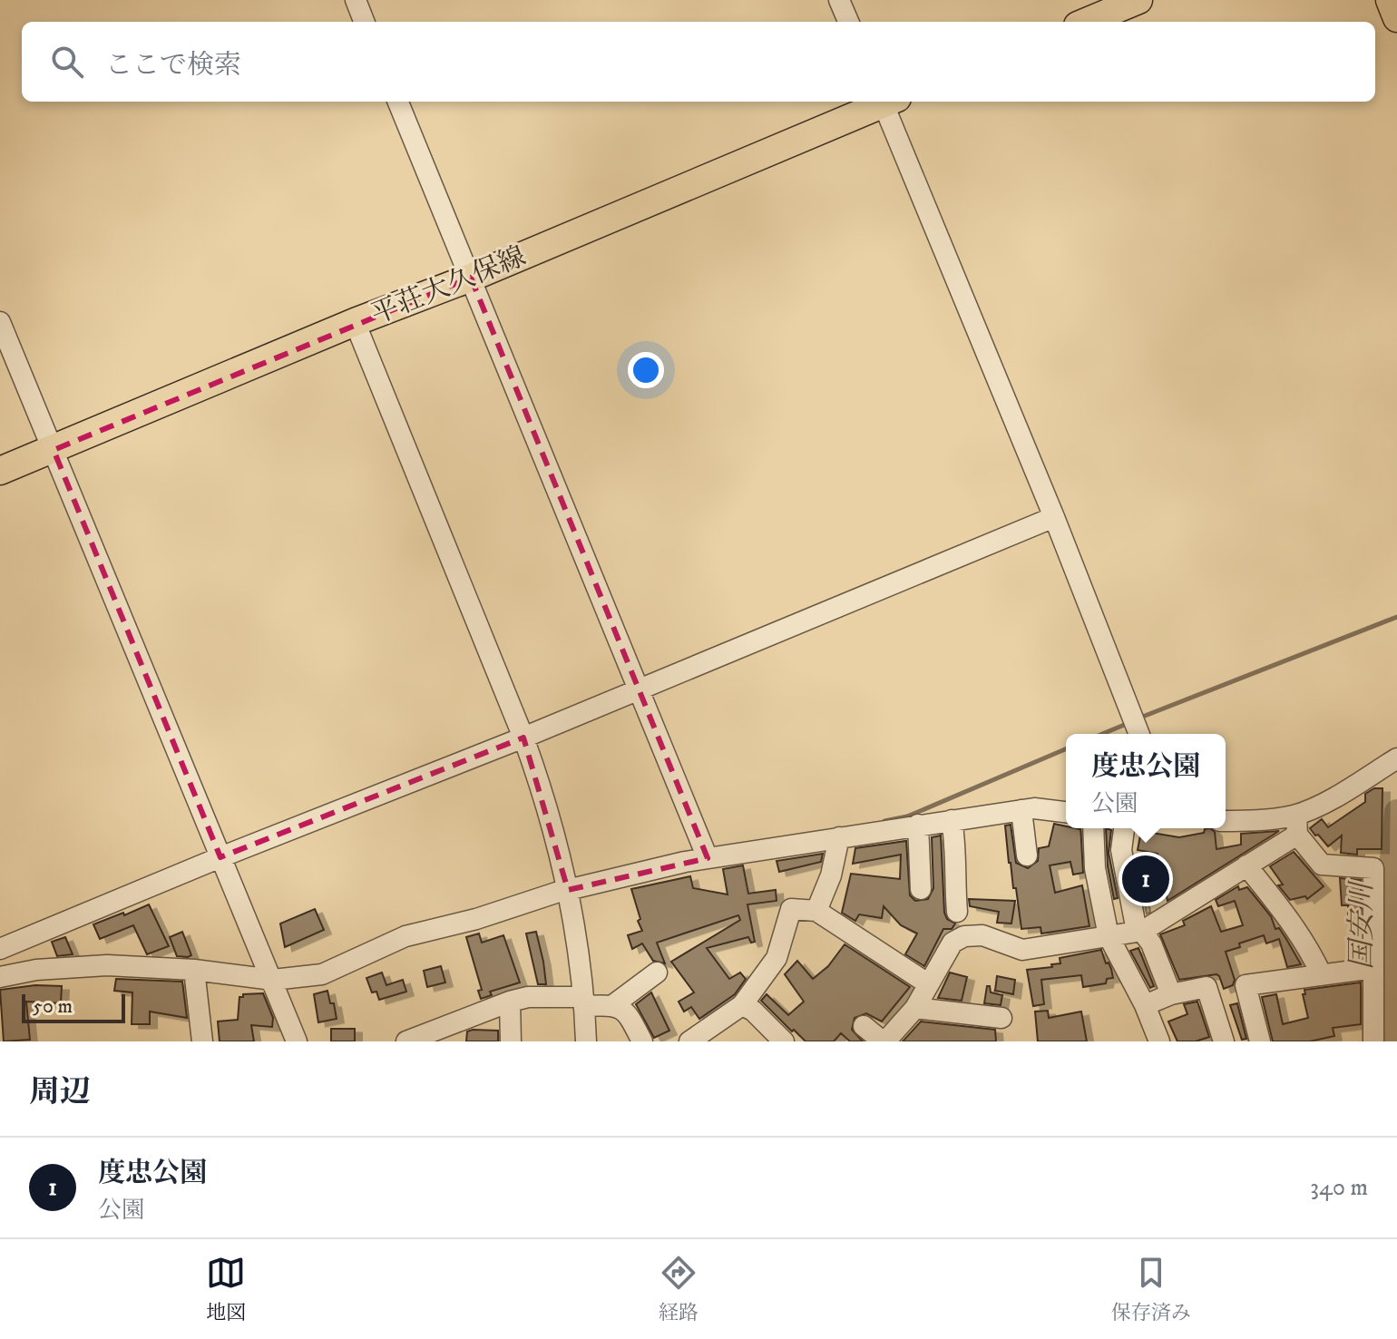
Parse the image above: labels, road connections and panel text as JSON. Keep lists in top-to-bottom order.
{
  "streets": {
    "main road": ["平荘大久保線"]
  },
  "water": ["国安川"],
  "scale_bar": "50 m",
  "page": {
    "search": "ここで検索",
    "popup": ["度忠公園", "公園"],
    "pins": "1",
    "scale": "50 m",
    "heading": "周辺",
    "list": [
      {
        "mark": "1",
        "name": "度忠公園",
        "note": "公園",
        "value": "340 m"
      }
    ],
    "nav": ["地図", "経路", "保存済み"]
  }
}
